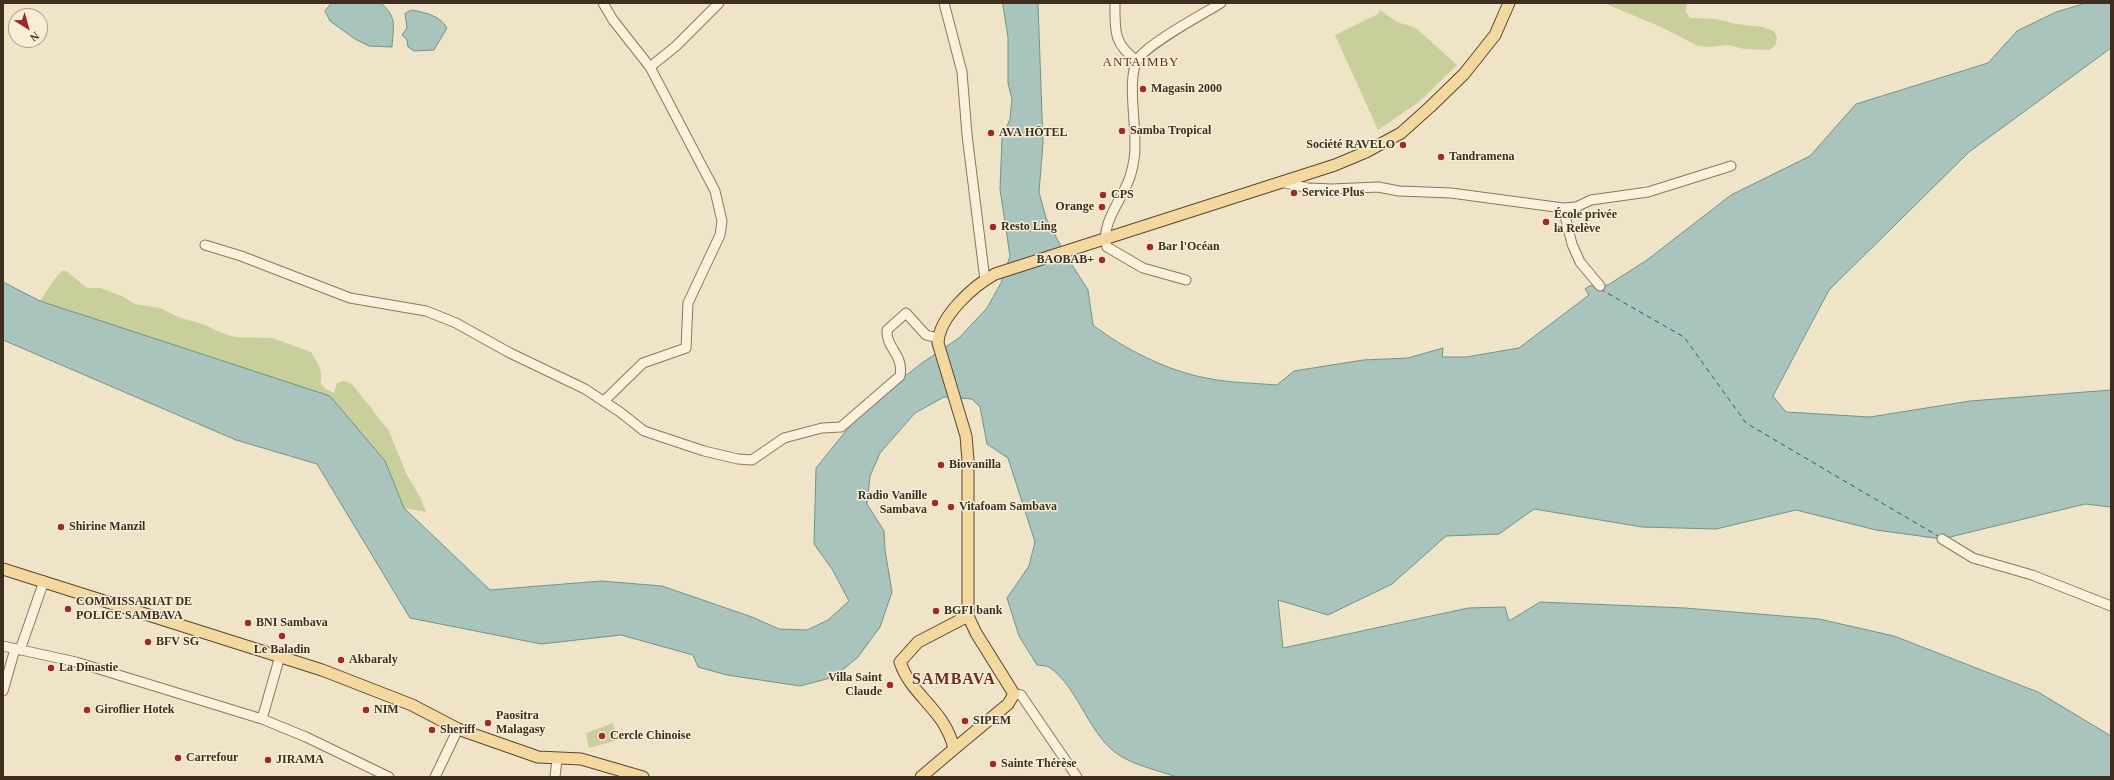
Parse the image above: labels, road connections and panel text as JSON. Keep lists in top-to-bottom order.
{
  "districts": ["ANTAIMBY", "SAMBAVA"],
  "places": [
    "Magasin 2000",
    "Samba Tropical",
    "AVA HÖTEL",
    "Société RAVELO",
    "Tandramena",
    "Service Plus",
    "CPS",
    "Orange",
    "École privée la Relève",
    "Resto Ling",
    "Bar l'Océan",
    "BAOBAB+",
    "Biovanilla",
    "Radio Vanille Sambava",
    "Vitafoam Sambava",
    "Shirine Manzil",
    "COMMISSARIAT DE POLICE SAMBAVA",
    "BGFI bank",
    "BNI Sambava",
    "Le Baladin",
    "BFV SG",
    "Akbaraly",
    "La Dinastie",
    "Villa Saint Claude",
    "Giroflier Hotek",
    "NIM",
    "SIPEM",
    "Paositra Malagasy",
    "Sheriff",
    "Cercle Chinoise",
    "Carrefour",
    "JIRAMA",
    "Sainte Thérèse"
  ],
  "north": "bottom right"
}
